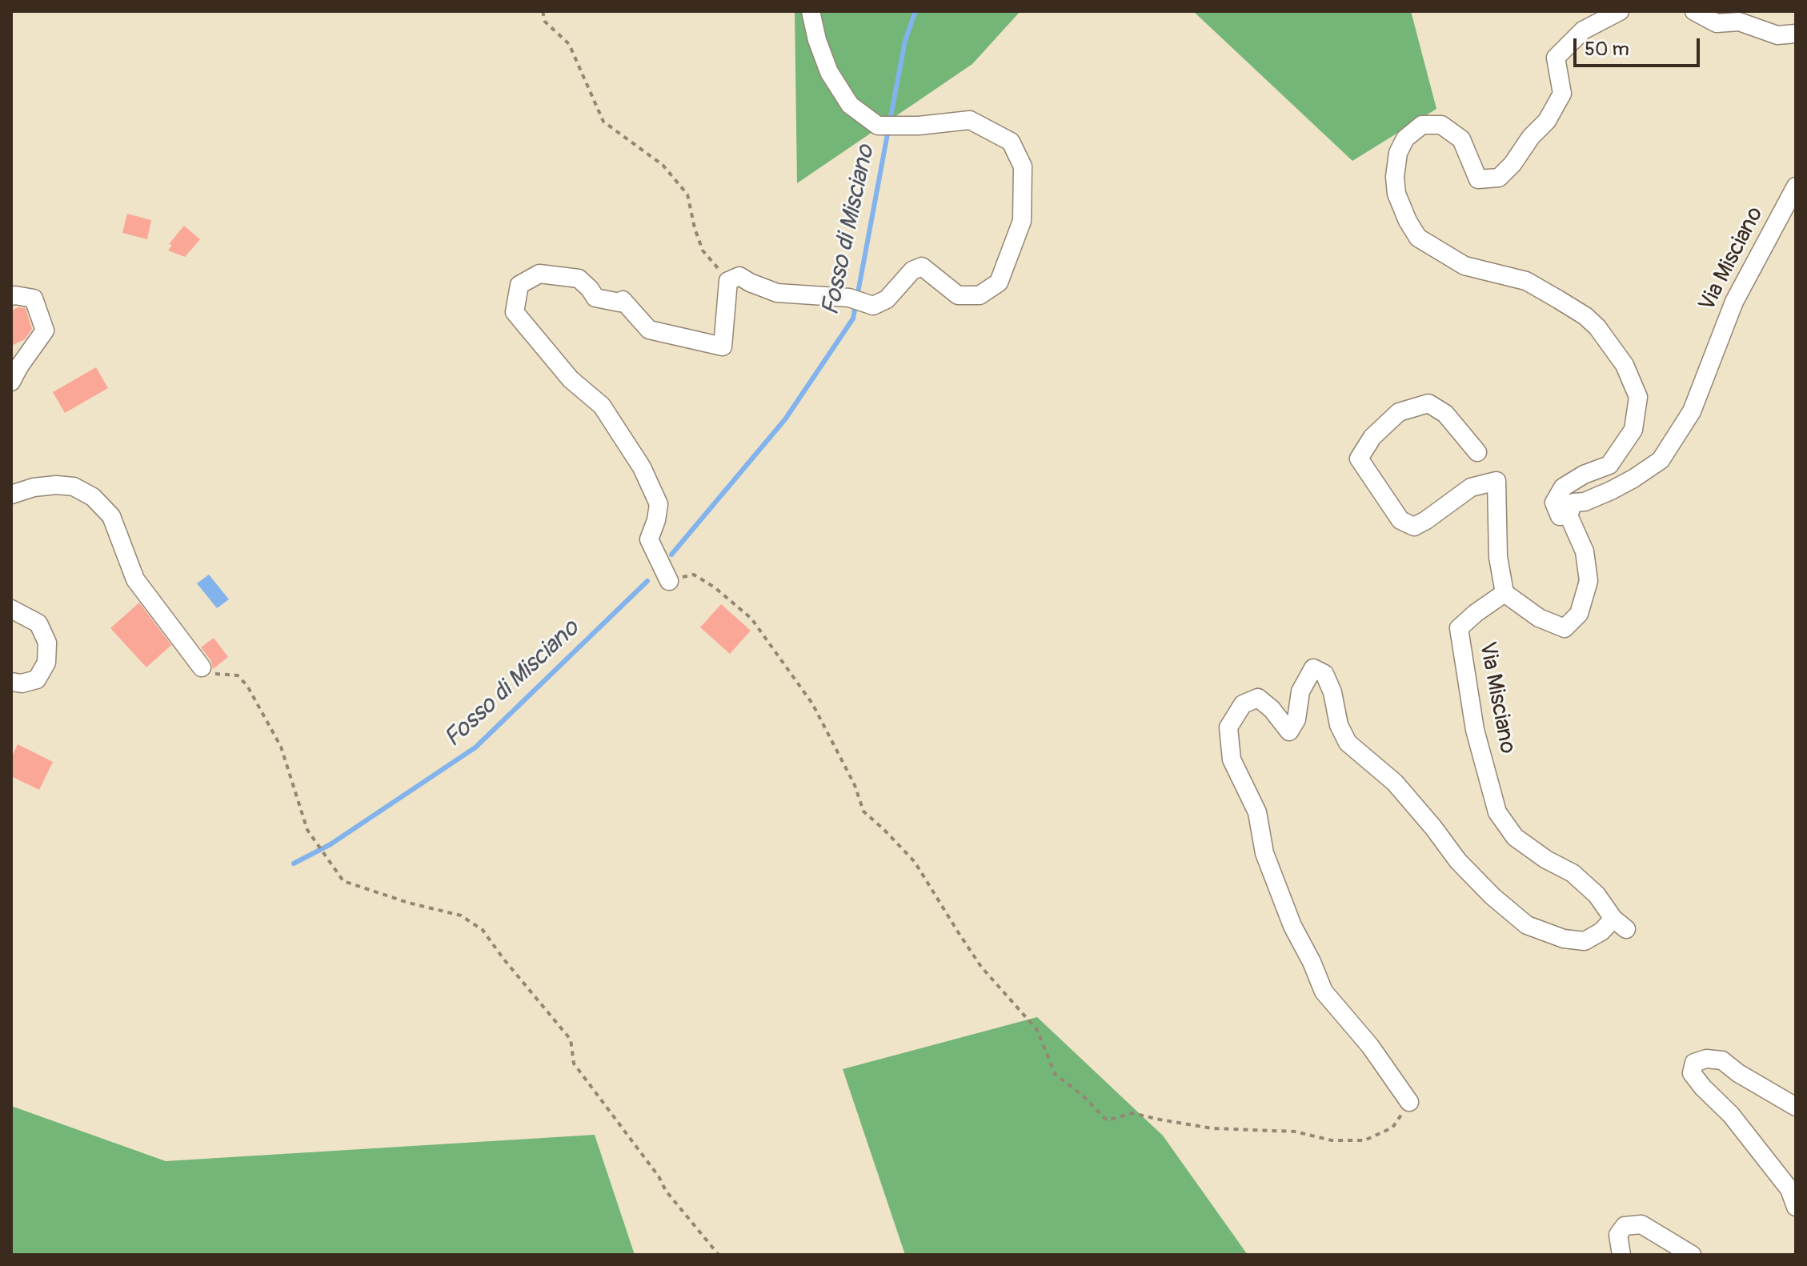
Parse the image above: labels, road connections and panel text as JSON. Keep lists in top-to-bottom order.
{
  "streets": {
    "street": ["Via Misciano"]
  },
  "water": ["Fosso di Misciano"],
  "scale_bar": "50 m"
}
